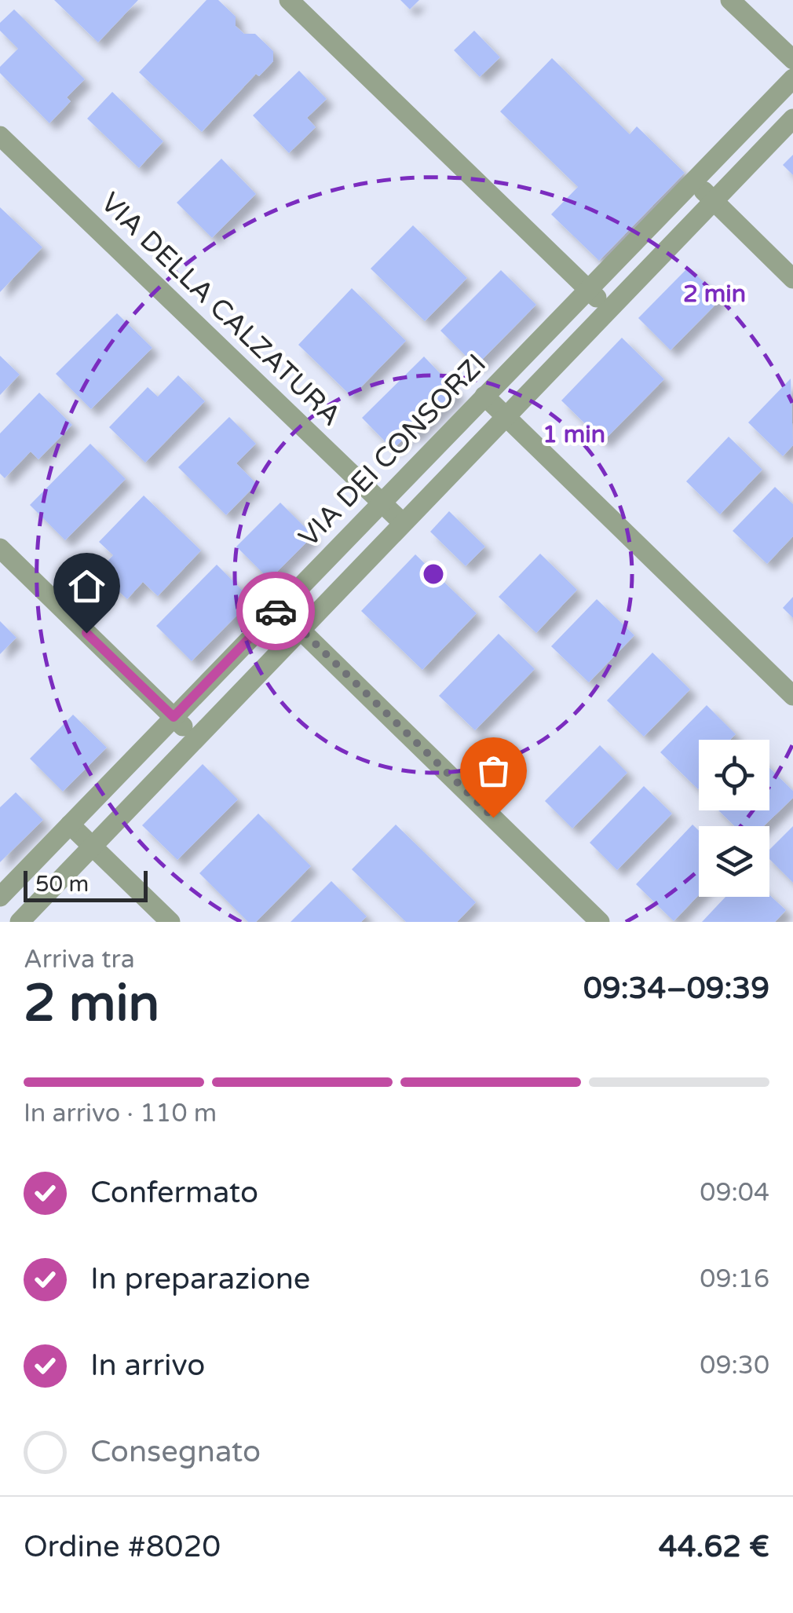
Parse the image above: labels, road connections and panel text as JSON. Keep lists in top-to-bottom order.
{
  "streets": {
    "street": ["VIA DELLA CALZATURA", "VIA DEI CONSORZI"]
  },
  "crossings": [
    ["VIA DELLA CALZATURA", "VIA DEI CONSORZI"]
  ],
  "scale_bar": "50 m",
  "page": {
    "scale": "50 m",
    "heading": ["2 min", "Arriva tra", "09:34–09:39"],
    "panel": ["Ordine #8020", "44.62 €"],
    "bar": "In arrivo · 110 m",
    "list": [
      ["Confermato", "09:04"],
      ["In preparazione", "09:16"],
      ["In arrivo", "09:30"],
      "Consegnato"
    ]
  },
  "rings": ["2 min", "1 min"]
}
